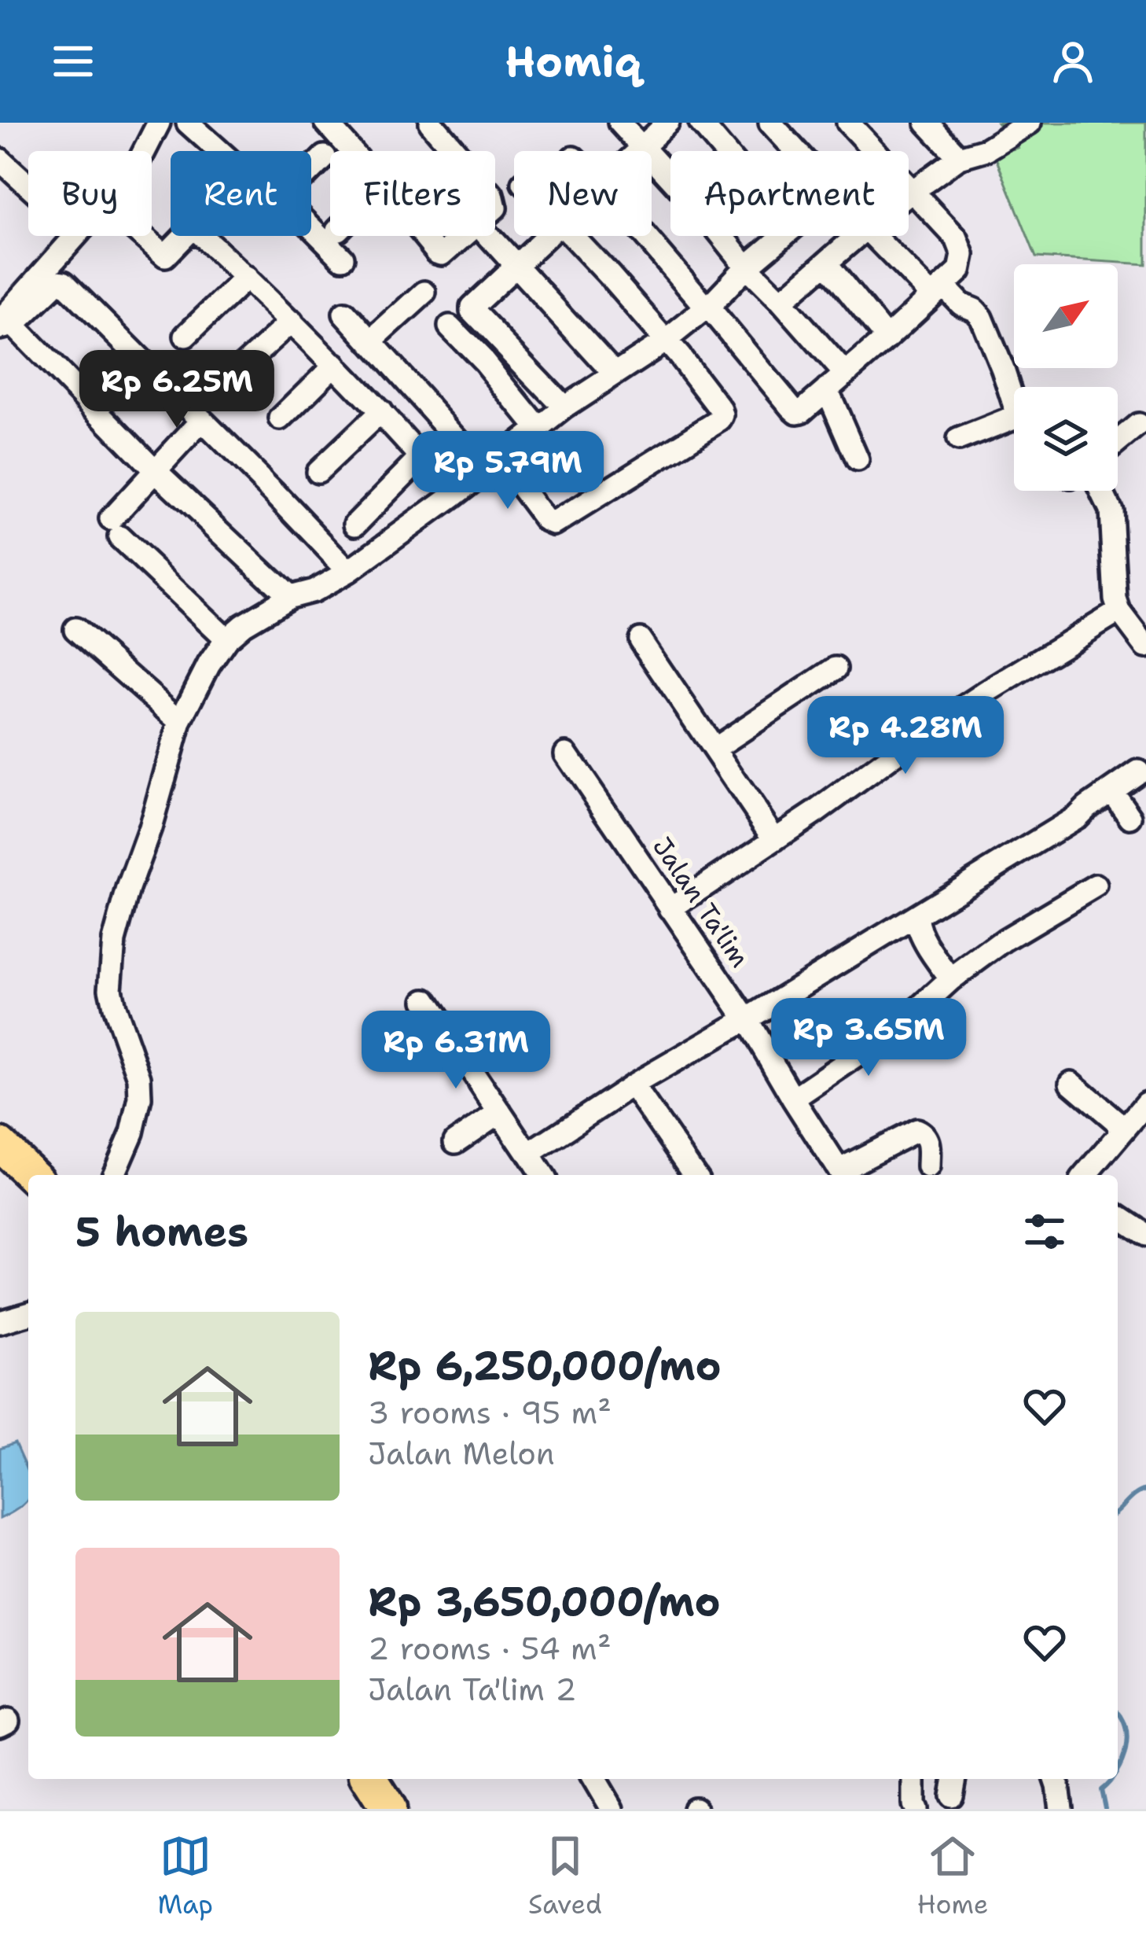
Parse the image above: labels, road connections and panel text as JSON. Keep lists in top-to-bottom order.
{
  "streets": {
    "street": ["Jalan Ta'lim"]
  },
  "north": "top right",
  "page": {
    "header": "Homiq",
    "chip": [
      "Buy",
      "Rent",
      "Filters",
      "New",
      "Apartment"
    ],
    "price": [
      "Rp 6.25M",
      "Rp 5.79M",
      "Rp 4.28M",
      "Rp 3.65M",
      "Rp 6.31M"
    ],
    "heading": "5 homes",
    "list": [
      {
        "name": "Rp 6,250,000/mo",
        "note": "3 rooms · 95 m² · Jalan Melon"
      },
      {
        "name": "Rp 3,650,000/mo",
        "note": "2 rooms · 54 m² · Jalan Ta'lim 2"
      }
    ],
    "tabs": ["Map", "Saved", "Home"]
  }
}
